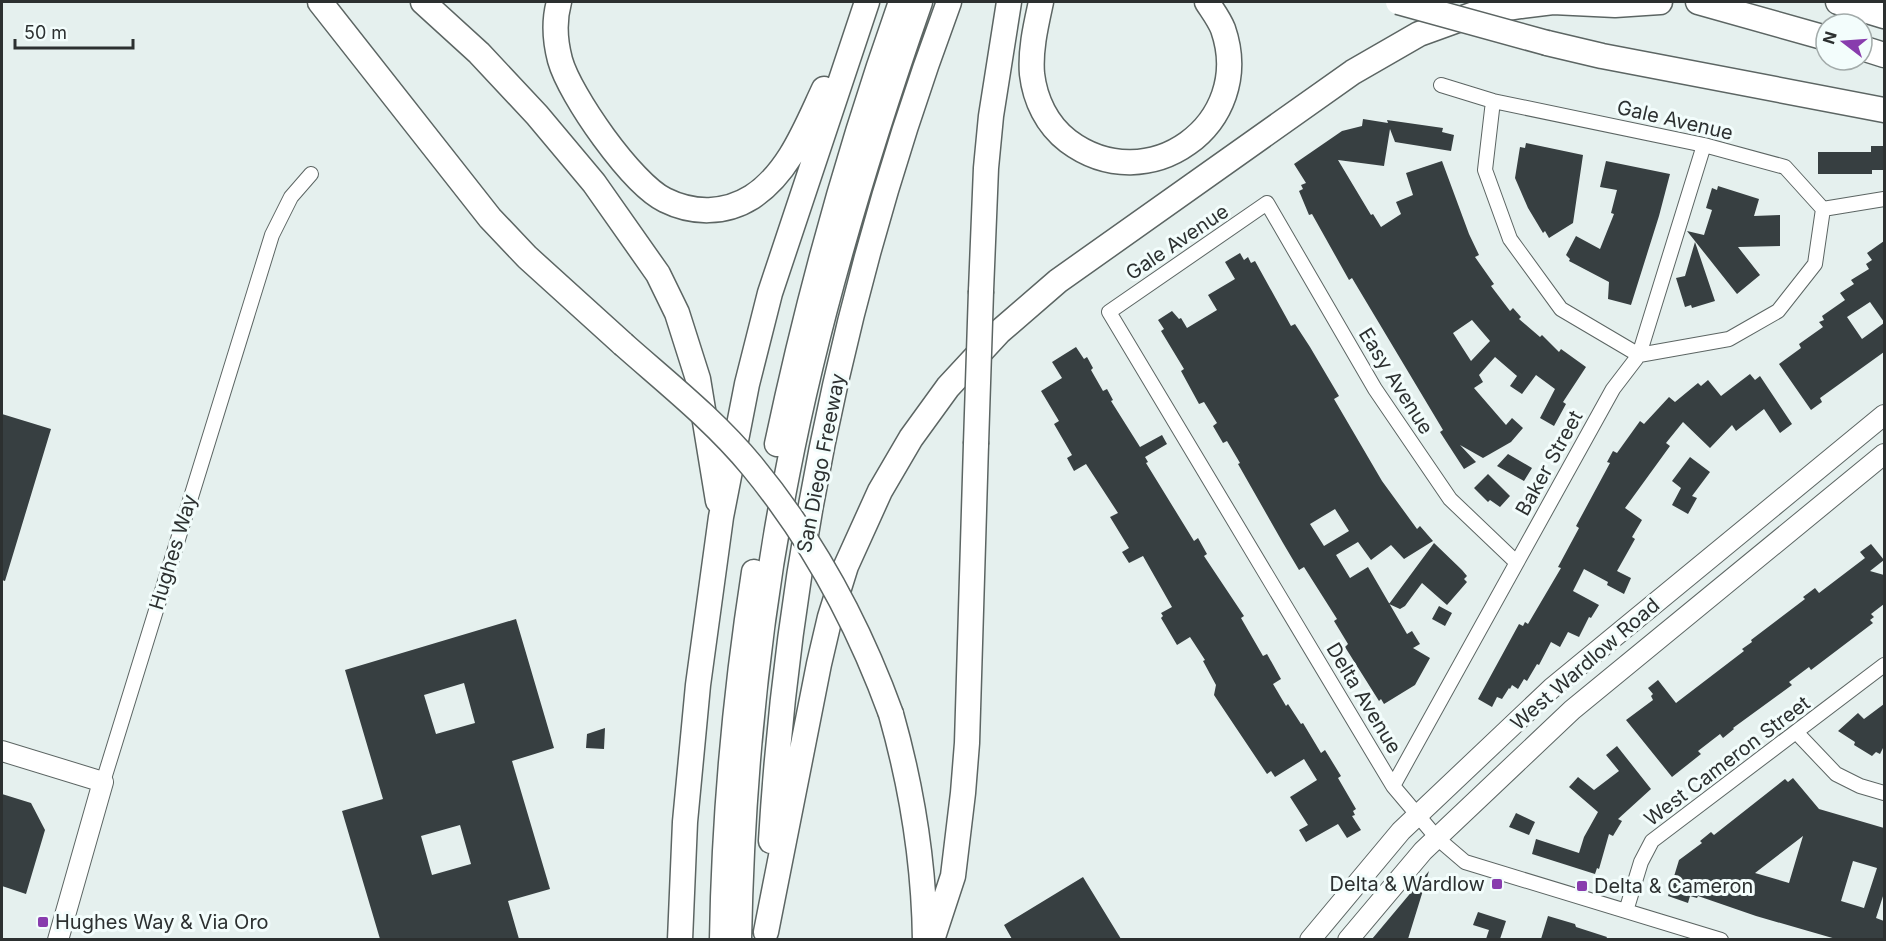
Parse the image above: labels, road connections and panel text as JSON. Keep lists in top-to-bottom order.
{
  "streets": {
    "highway": ["San Diego Freeway"],
    "main road": ["Hughes Way", "West Wardlow Road"],
    "street": [
      "Gale Avenue",
      "Easy Avenue",
      "Baker Street",
      "Delta Avenue",
      "West Cameron Street"
    ]
  },
  "crossings": [
    ["Gale Avenue", "Easy Avenue"],
    ["Gale Avenue", "Baker Street"],
    ["Gale Avenue", "Delta Avenue"],
    ["Easy Avenue", "Baker Street"],
    ["Baker Street", "Delta Avenue"],
    ["West Wardlow Road", "Delta Avenue"],
    ["Delta Avenue", "West Cameron Street"]
  ],
  "places": {
    "transit": ["Delta & Wardlow", "Delta & Cameron", "Hughes Way & Via Oro"]
  },
  "scale_bar": "50 m",
  "north": "left"
}
